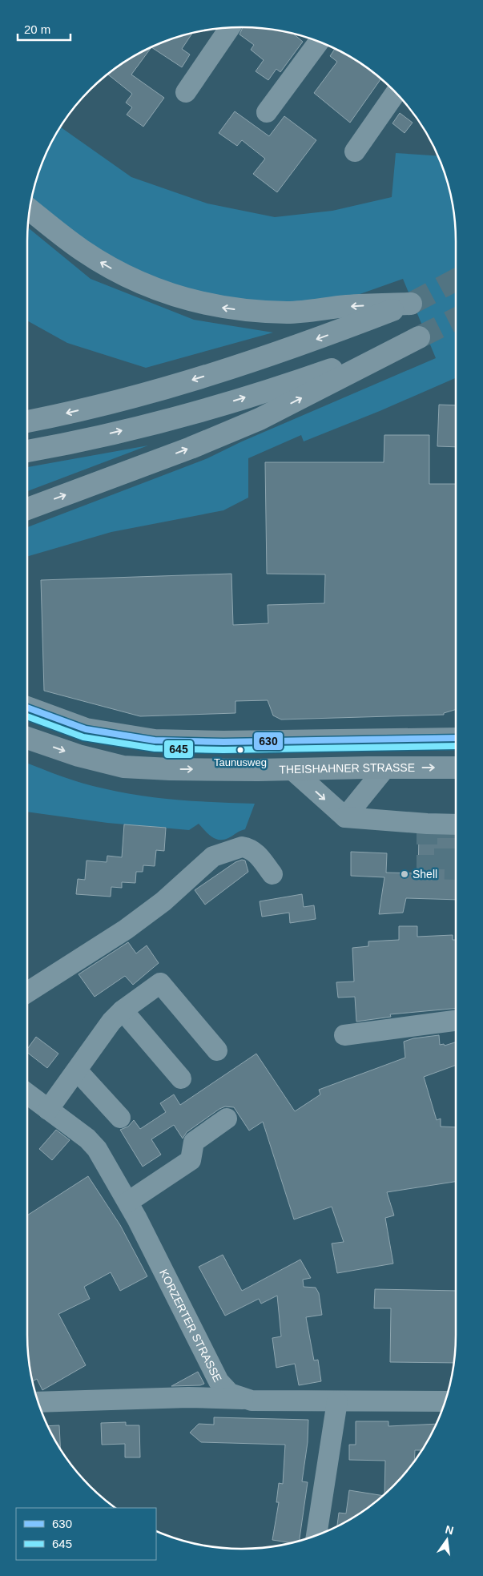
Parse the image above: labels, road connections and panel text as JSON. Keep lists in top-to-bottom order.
{
  "streets": {
    "main road": ["THEISHAHNER STRASSE"],
    "street": ["KORZERTER STRASSE"]
  },
  "places": ["Taunusweg", "Shell"],
  "lines": ["transit line 630", "transit line 645"],
  "legend": ["630", "645"],
  "scale_bar": "20 m",
  "north": "top"
}
